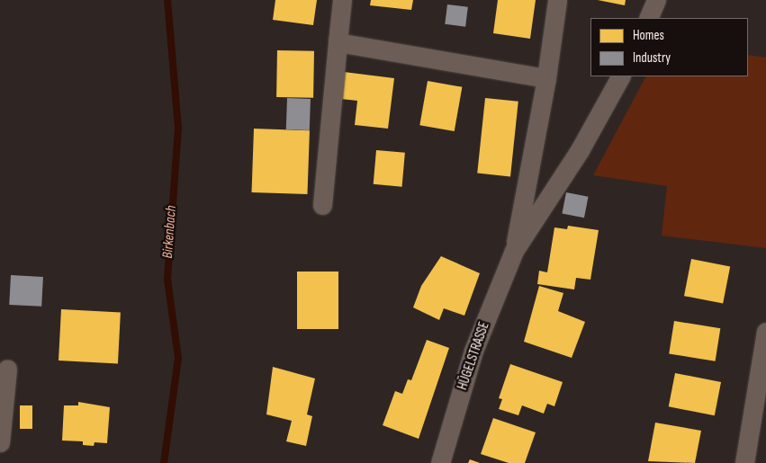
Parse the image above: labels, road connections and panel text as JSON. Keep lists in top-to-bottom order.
{
  "streets": {
    "street": ["HÜGELSTRASSE"]
  },
  "water": ["Birkenbach"],
  "legend": ["Homes", "Industry"]
}
